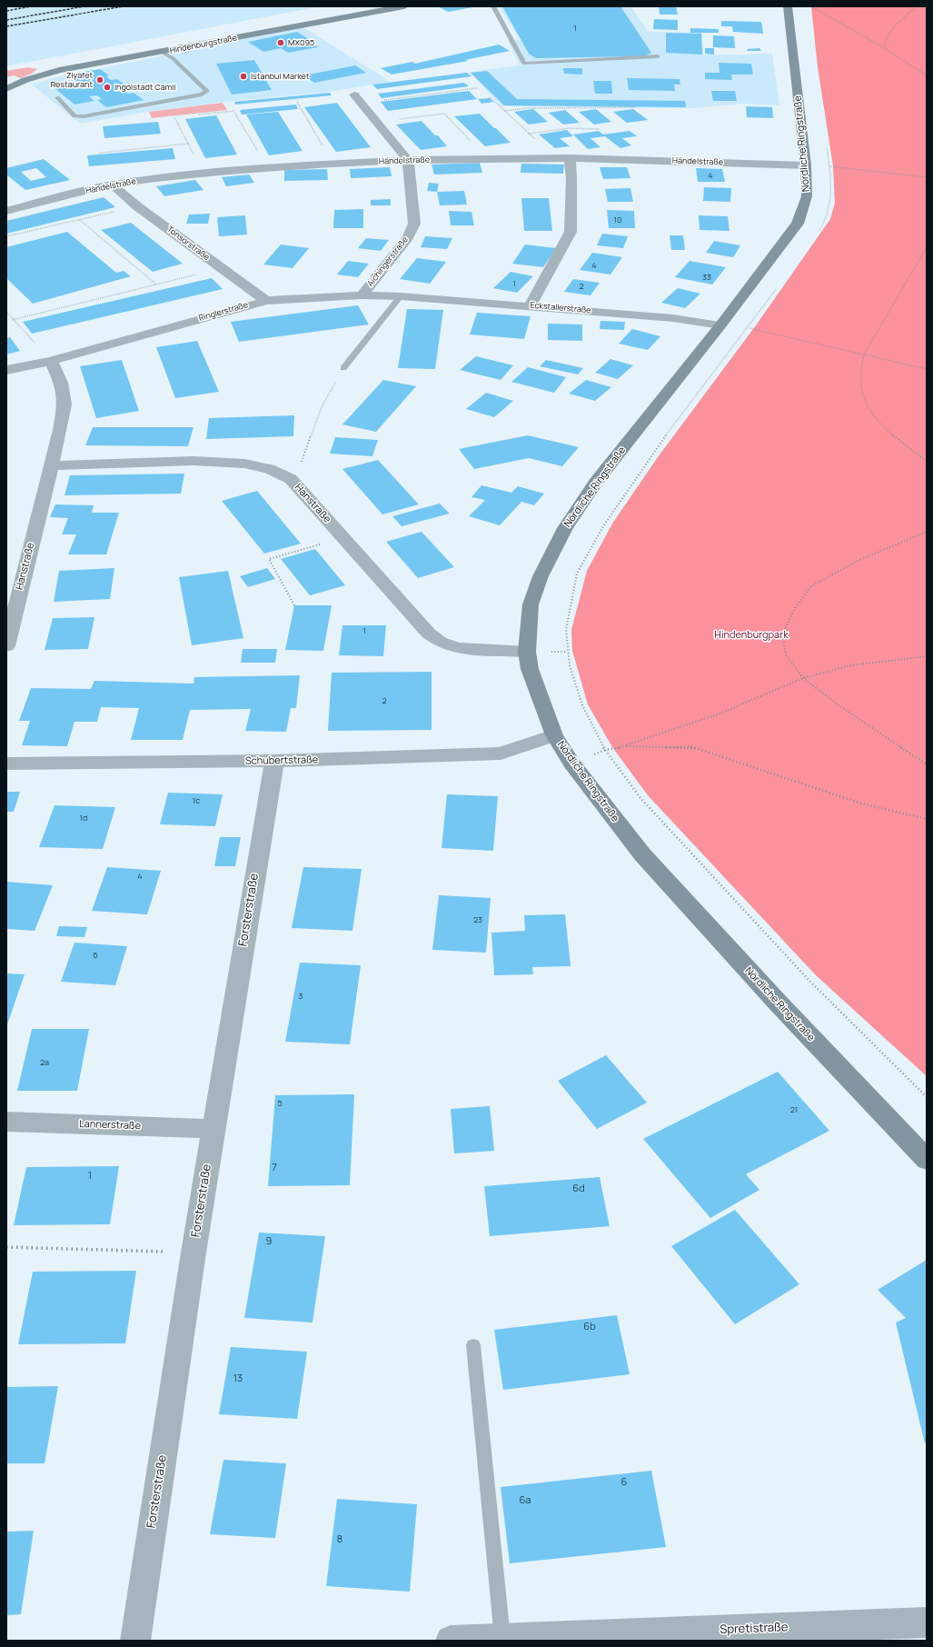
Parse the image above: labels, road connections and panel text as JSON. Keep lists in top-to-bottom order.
{
  "streets": {
    "main road": ["Hindenburgstraße", "Nördliche Ringstraße"],
    "street": [
      "Händelstraße",
      "Tonsorstraße",
      "Aichingerstraße",
      "Eckstallerstraße",
      "Ringlerstraße",
      "Hanstraße",
      "Schubertstraße",
      "Forsterstraße",
      "Lannerstraße",
      "Spretistraße"
    ]
  },
  "crossings": [
    ["Nördliche Ringstraße", "Händelstraße"],
    ["Nördliche Ringstraße", "Eckstallerstraße"],
    ["Nördliche Ringstraße", "Hanstraße"],
    ["Nördliche Ringstraße", "Schubertstraße"],
    ["Händelstraße", "Tonsorstraße"],
    ["Händelstraße", "Aichingerstraße"],
    ["Tonsorstraße", "Ringlerstraße"],
    ["Aichingerstraße", "Ringlerstraße"],
    ["Eckstallerstraße", "Ringlerstraße"],
    ["Ringlerstraße", "Hanstraße"],
    ["Schubertstraße", "Forsterstraße"],
    ["Forsterstraße", "Lannerstraße"]
  ],
  "parks": ["Hindenburgpark"],
  "places": [
    "MX095",
    "Istanbul Market",
    "Ziyafet Restaurant",
    "Ingolstadt Camii"
  ],
  "house_numbers": [
    "1",
    "4",
    "10",
    "4",
    "33",
    "1",
    "2",
    "1",
    "2",
    "1c",
    "1d",
    "4",
    "23",
    "6",
    "3",
    "2a",
    "5",
    "21",
    "7",
    "1",
    "6d",
    "9",
    "6b",
    "13",
    "6",
    "6a",
    "8"
  ]
}
